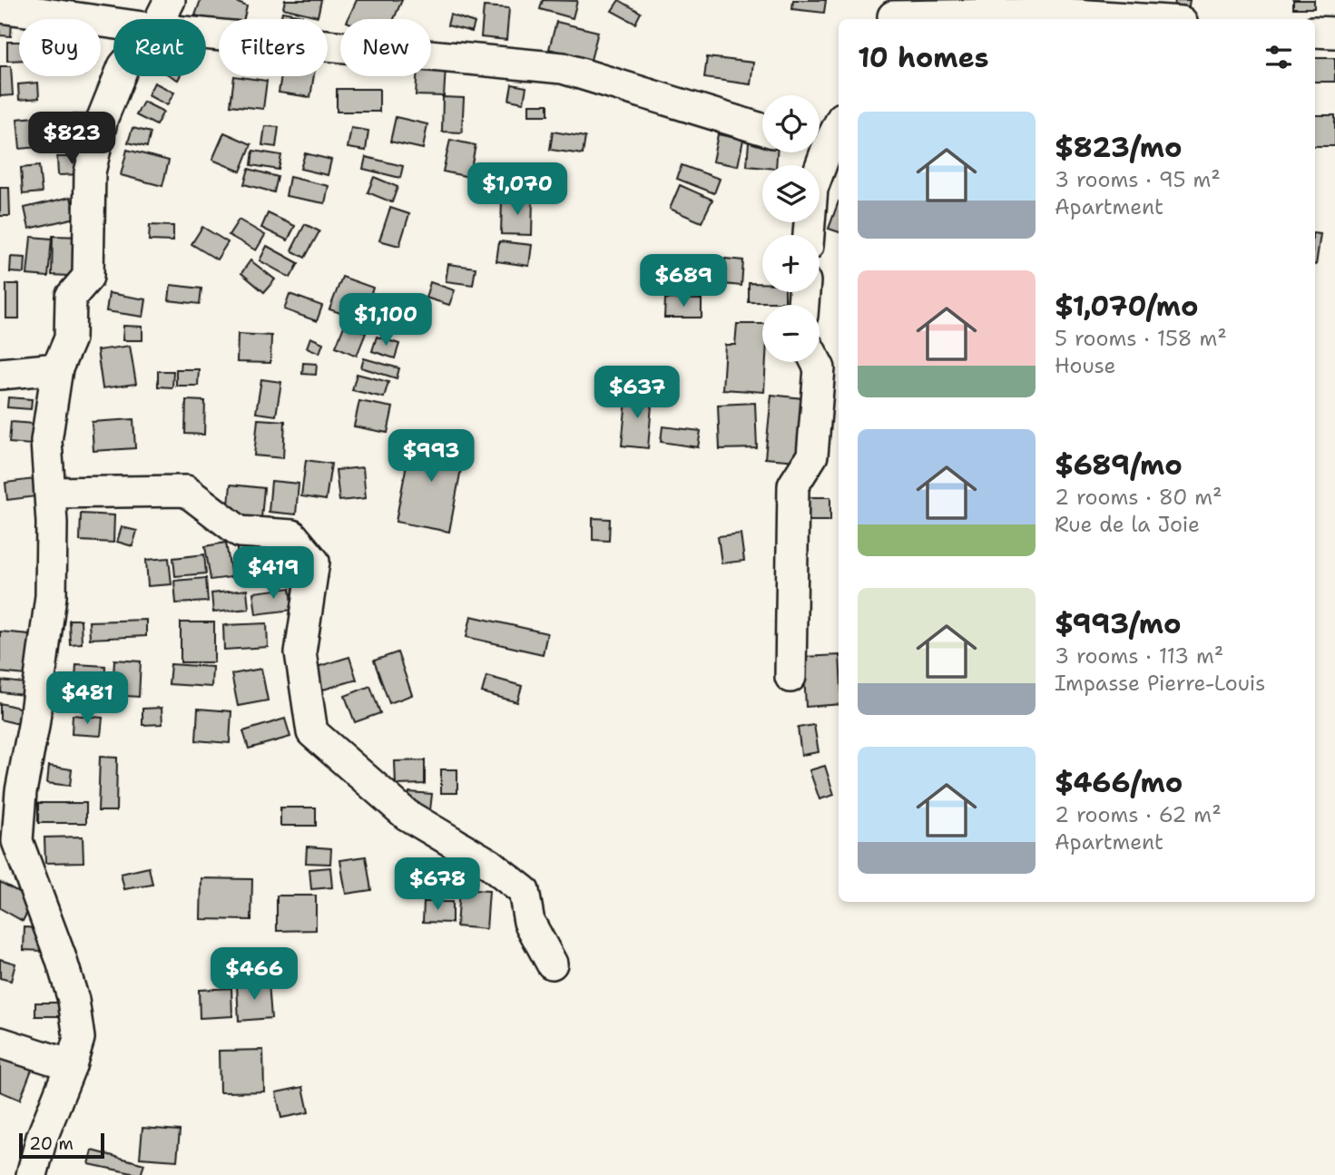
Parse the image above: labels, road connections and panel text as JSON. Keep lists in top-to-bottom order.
{
  "scale_bar": "20 m",
  "page": {
    "chip": [
      "Buy",
      "Rent",
      "Filters",
      "New"
    ],
    "heading": "10 homes",
    "map_buttons": ["+", "−"],
    "list": [
      {
        "name": "$823/mo",
        "note": "3 rooms · 95 m² · Apartment"
      },
      {
        "name": "$1,070/mo",
        "note": "5 rooms · 158 m² · House"
      },
      {
        "name": "$689/mo",
        "note": "2 rooms · 80 m² · Rue de la Joie"
      },
      {
        "name": "$993/mo",
        "note": "3 rooms · 113 m² · Impasse Pierre-Louis"
      },
      {
        "name": "$466/mo",
        "note": "2 rooms · 62 m² · Apartment"
      }
    ],
    "price": [
      "$823",
      "$1,070",
      "$689",
      "$1,100",
      "$637",
      "$993",
      "$419",
      "$481",
      "$678",
      "$466"
    ],
    "scale": "20 m"
  }
}
